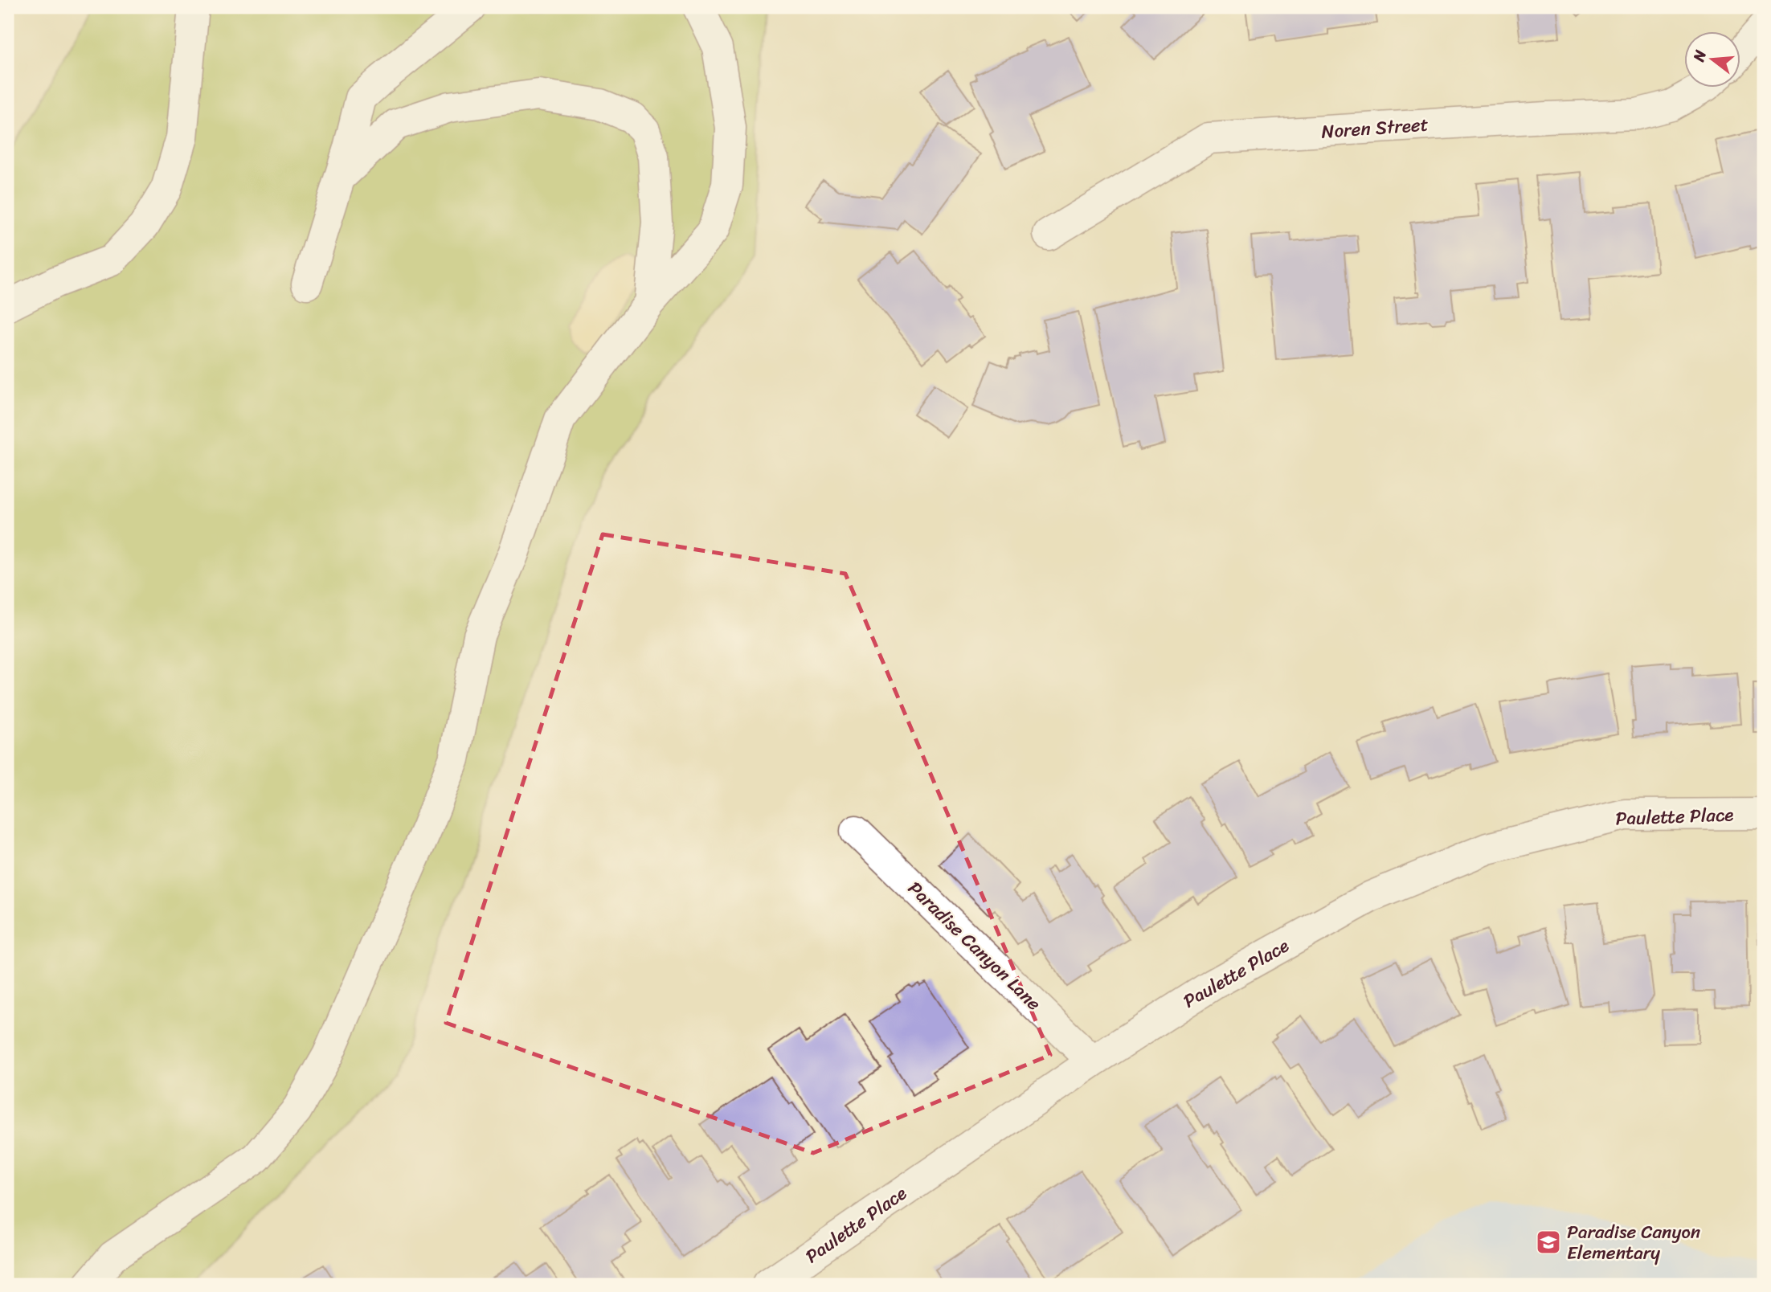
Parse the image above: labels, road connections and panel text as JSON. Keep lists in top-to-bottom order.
{
  "streets": {
    "street": ["Noren Street", "Paulette Place", "Paradise Canyon Lane"]
  },
  "crossings": [
    ["Paulette Place", "Paradise Canyon Lane"]
  ],
  "places": {
    "school or university": ["Paradise Canyon Elementary"]
  },
  "north": "left"
}
